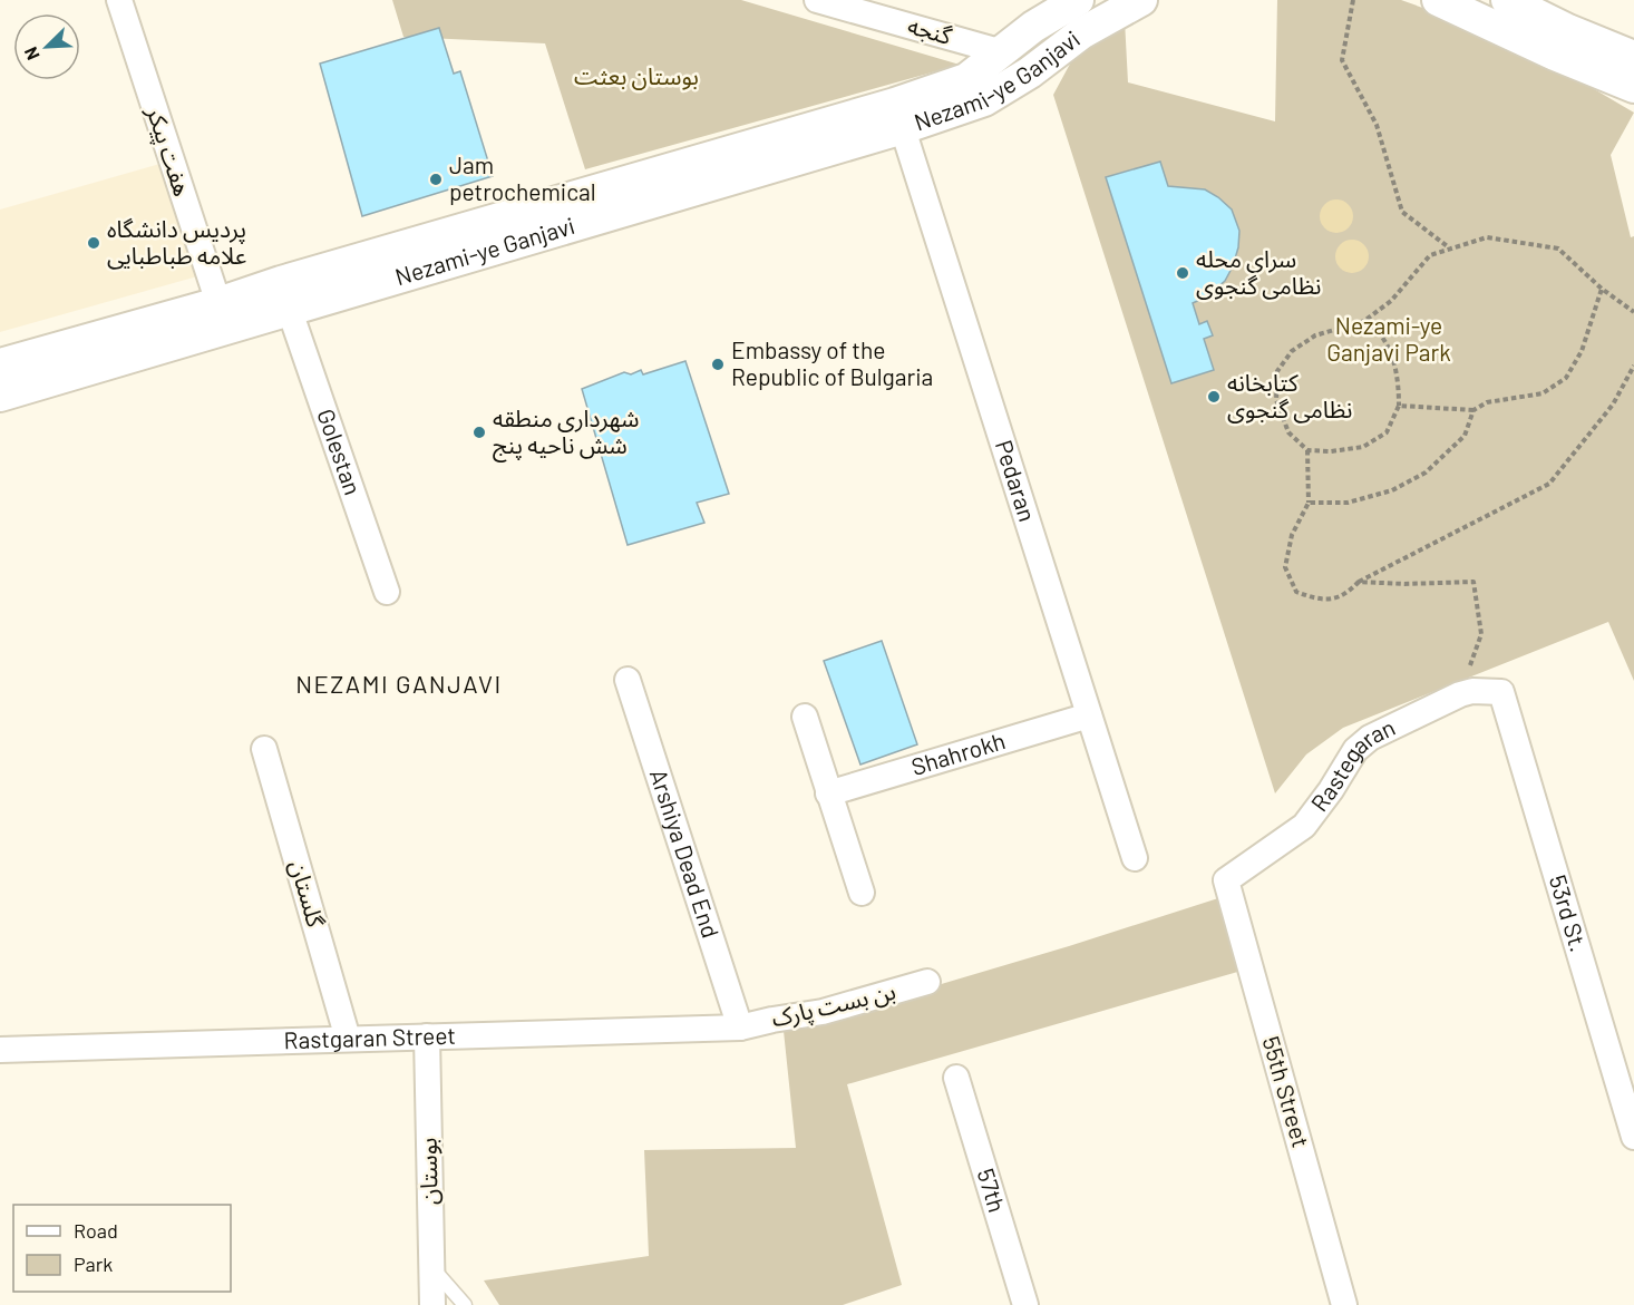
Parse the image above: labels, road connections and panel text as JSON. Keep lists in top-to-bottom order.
{
  "streets": {
    "street": [
      "گنجه",
      "Nezami-ye Ganjavi",
      "هفت پیکر",
      "Golestan",
      "Pedaran",
      "Shahrokh",
      "Rastegaran",
      "Arshiya Dead End",
      "گلستان",
      "53rd St.",
      "بن بست پارک",
      "Rastgaran Street",
      "55th Street",
      "بوستان",
      "57th"
    ]
  },
  "crossings": [
    ["گنجه", "Nezami-ye Ganjavi"],
    ["Nezami-ye Ganjavi", "هفت پیکر"],
    ["Nezami-ye Ganjavi", "Golestan"],
    ["Nezami-ye Ganjavi", "Pedaran"],
    ["Pedaran", "Shahrokh"],
    ["Rastegaran", "53rd St."],
    ["Rastegaran", "55th Street"],
    ["Arshiya Dead End", "بن بست پارک"],
    ["Arshiya Dead End", "Rastgaran Street"],
    ["گلستان", "Rastgaran Street"],
    ["بن بست پارک", "Rastgaran Street"],
    ["Rastgaran Street", "بوستان"]
  ],
  "districts": ["NEZAMI GANJAVI"],
  "parks": ["بوستان بعثت", "Nezami-ye Ganjavi Park"],
  "places": [
    "Jam petrochemical",
    "پردیس دانشگاه علامه طباطبایی",
    "سرای محله نظامی گنجوی",
    "Embassy of the Republic of Bulgaria",
    "كتابخانه نظامی گنجوی",
    "شهرداری منطقه شش ناحیه پنج"
  ],
  "legend": ["Road", "Park"],
  "north": "bottom left"
}
